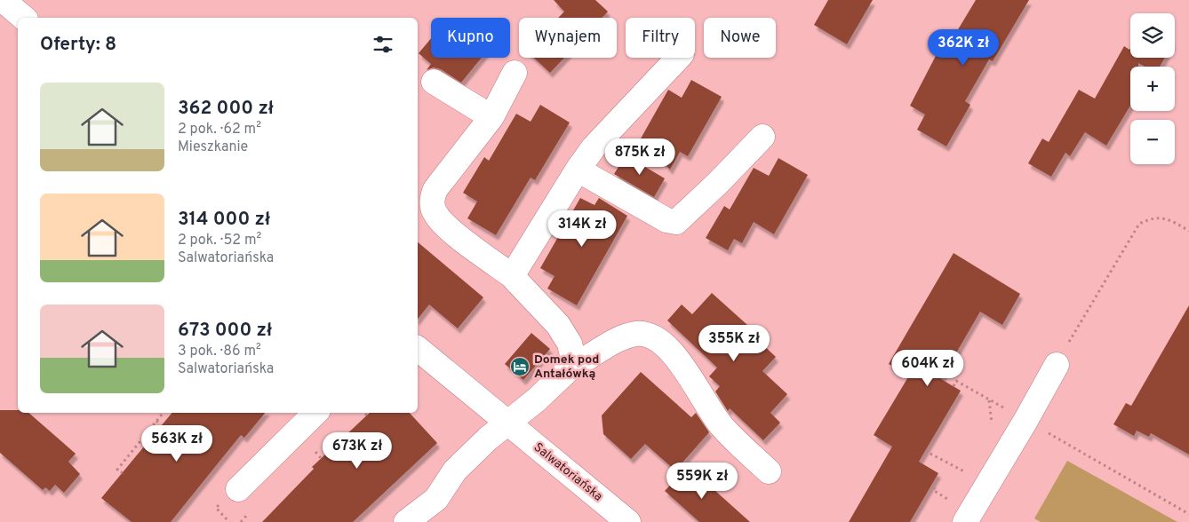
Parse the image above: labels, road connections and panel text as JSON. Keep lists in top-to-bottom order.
{
  "streets": {
    "street": ["Salwatoriańska"]
  },
  "places": {
    "hotel": ["Domek pod Antałówką"]
  },
  "page": {
    "map_buttons": ["+", "−"],
    "chip": [
      "Kupno",
      "Wynajem",
      "Filtry",
      "Nowe"
    ],
    "heading": "Oferty: 8",
    "price": [
      "362K zł",
      "875K zł",
      "314K zł",
      "355K zł",
      "604K zł",
      "563K zł",
      "673K zł",
      "559K zł"
    ],
    "list": [
      {
        "name": "362 000 zł",
        "note": "2 pok. · 62 m² · Mieszkanie"
      },
      {
        "name": "314 000 zł",
        "note": "2 pok. · 52 m² · Salwatoriańska"
      },
      {
        "name": "673 000 zł",
        "note": "3 pok. · 86 m² · Salwatoriańska"
      }
    ]
  }
}
